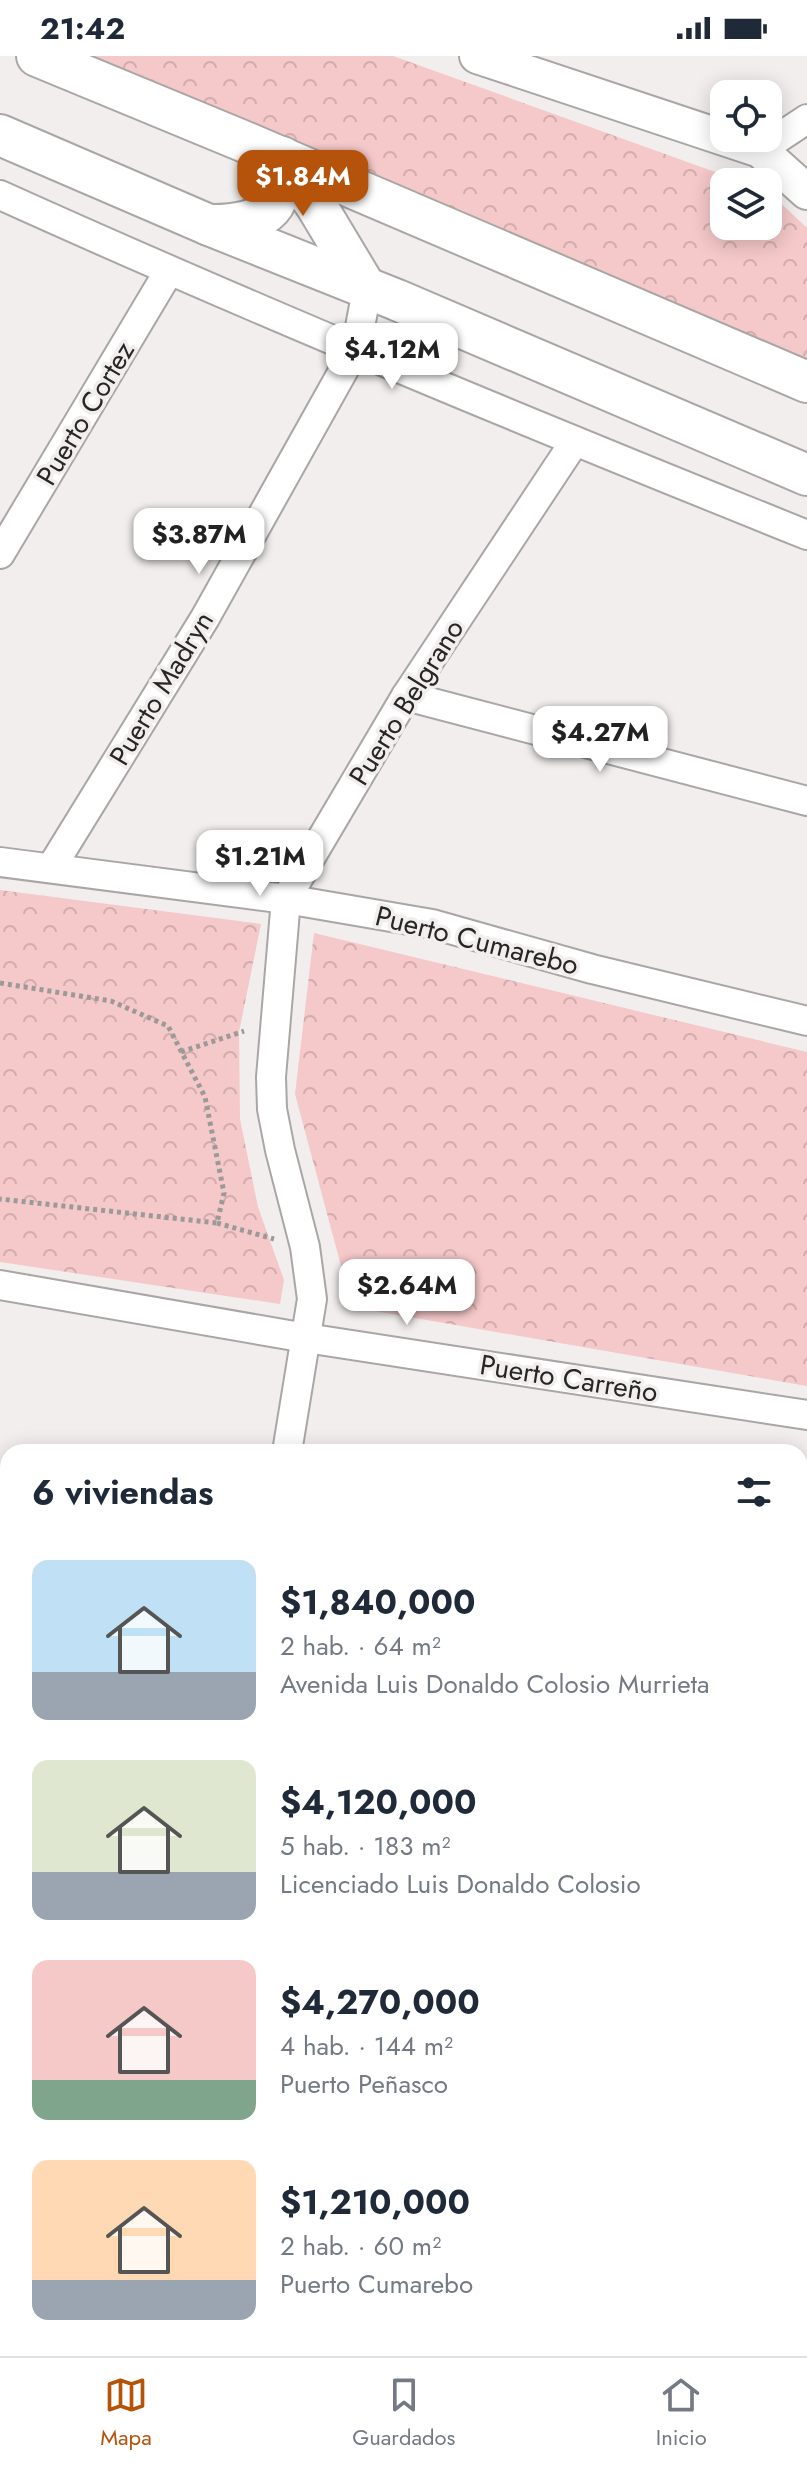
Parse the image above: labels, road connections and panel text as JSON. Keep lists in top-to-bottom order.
{
  "streets": {
    "street": [
      "Puerto Cortez",
      "Puerto Madryn",
      "Puerto Belgrano",
      "Puerto Cumarebo",
      "Puerto Carreño"
    ]
  },
  "crossings": [
    ["Puerto Madryn", "Puerto Cumarebo"],
    ["Puerto Belgrano", "Puerto Cumarebo"],
    ["Puerto Belgrano", "Puerto Carreño"]
  ],
  "page": {
    "status": "21:42",
    "price": [
      "$1.84M",
      "$4.12M",
      "$3.87M",
      "$4.27M",
      "$1.21M",
      "$2.64M"
    ],
    "heading": "6 viviendas",
    "list": [
      {
        "name": "$1,840,000",
        "note": "2 hab. · 64 m² · Avenida Luis Donaldo Colosio Murrieta"
      },
      {
        "name": "$4,120,000",
        "note": "5 hab. · 183 m² · Licenciado Luis Donaldo Colosio"
      },
      {
        "name": "$4,270,000",
        "note": "4 hab. · 144 m² · Puerto Peñasco"
      },
      {
        "name": "$1,210,000",
        "note": "2 hab. · 60 m² · Puerto Cumarebo"
      }
    ],
    "tabs": ["Mapa", "Guardados", "Inicio"]
  }
}
